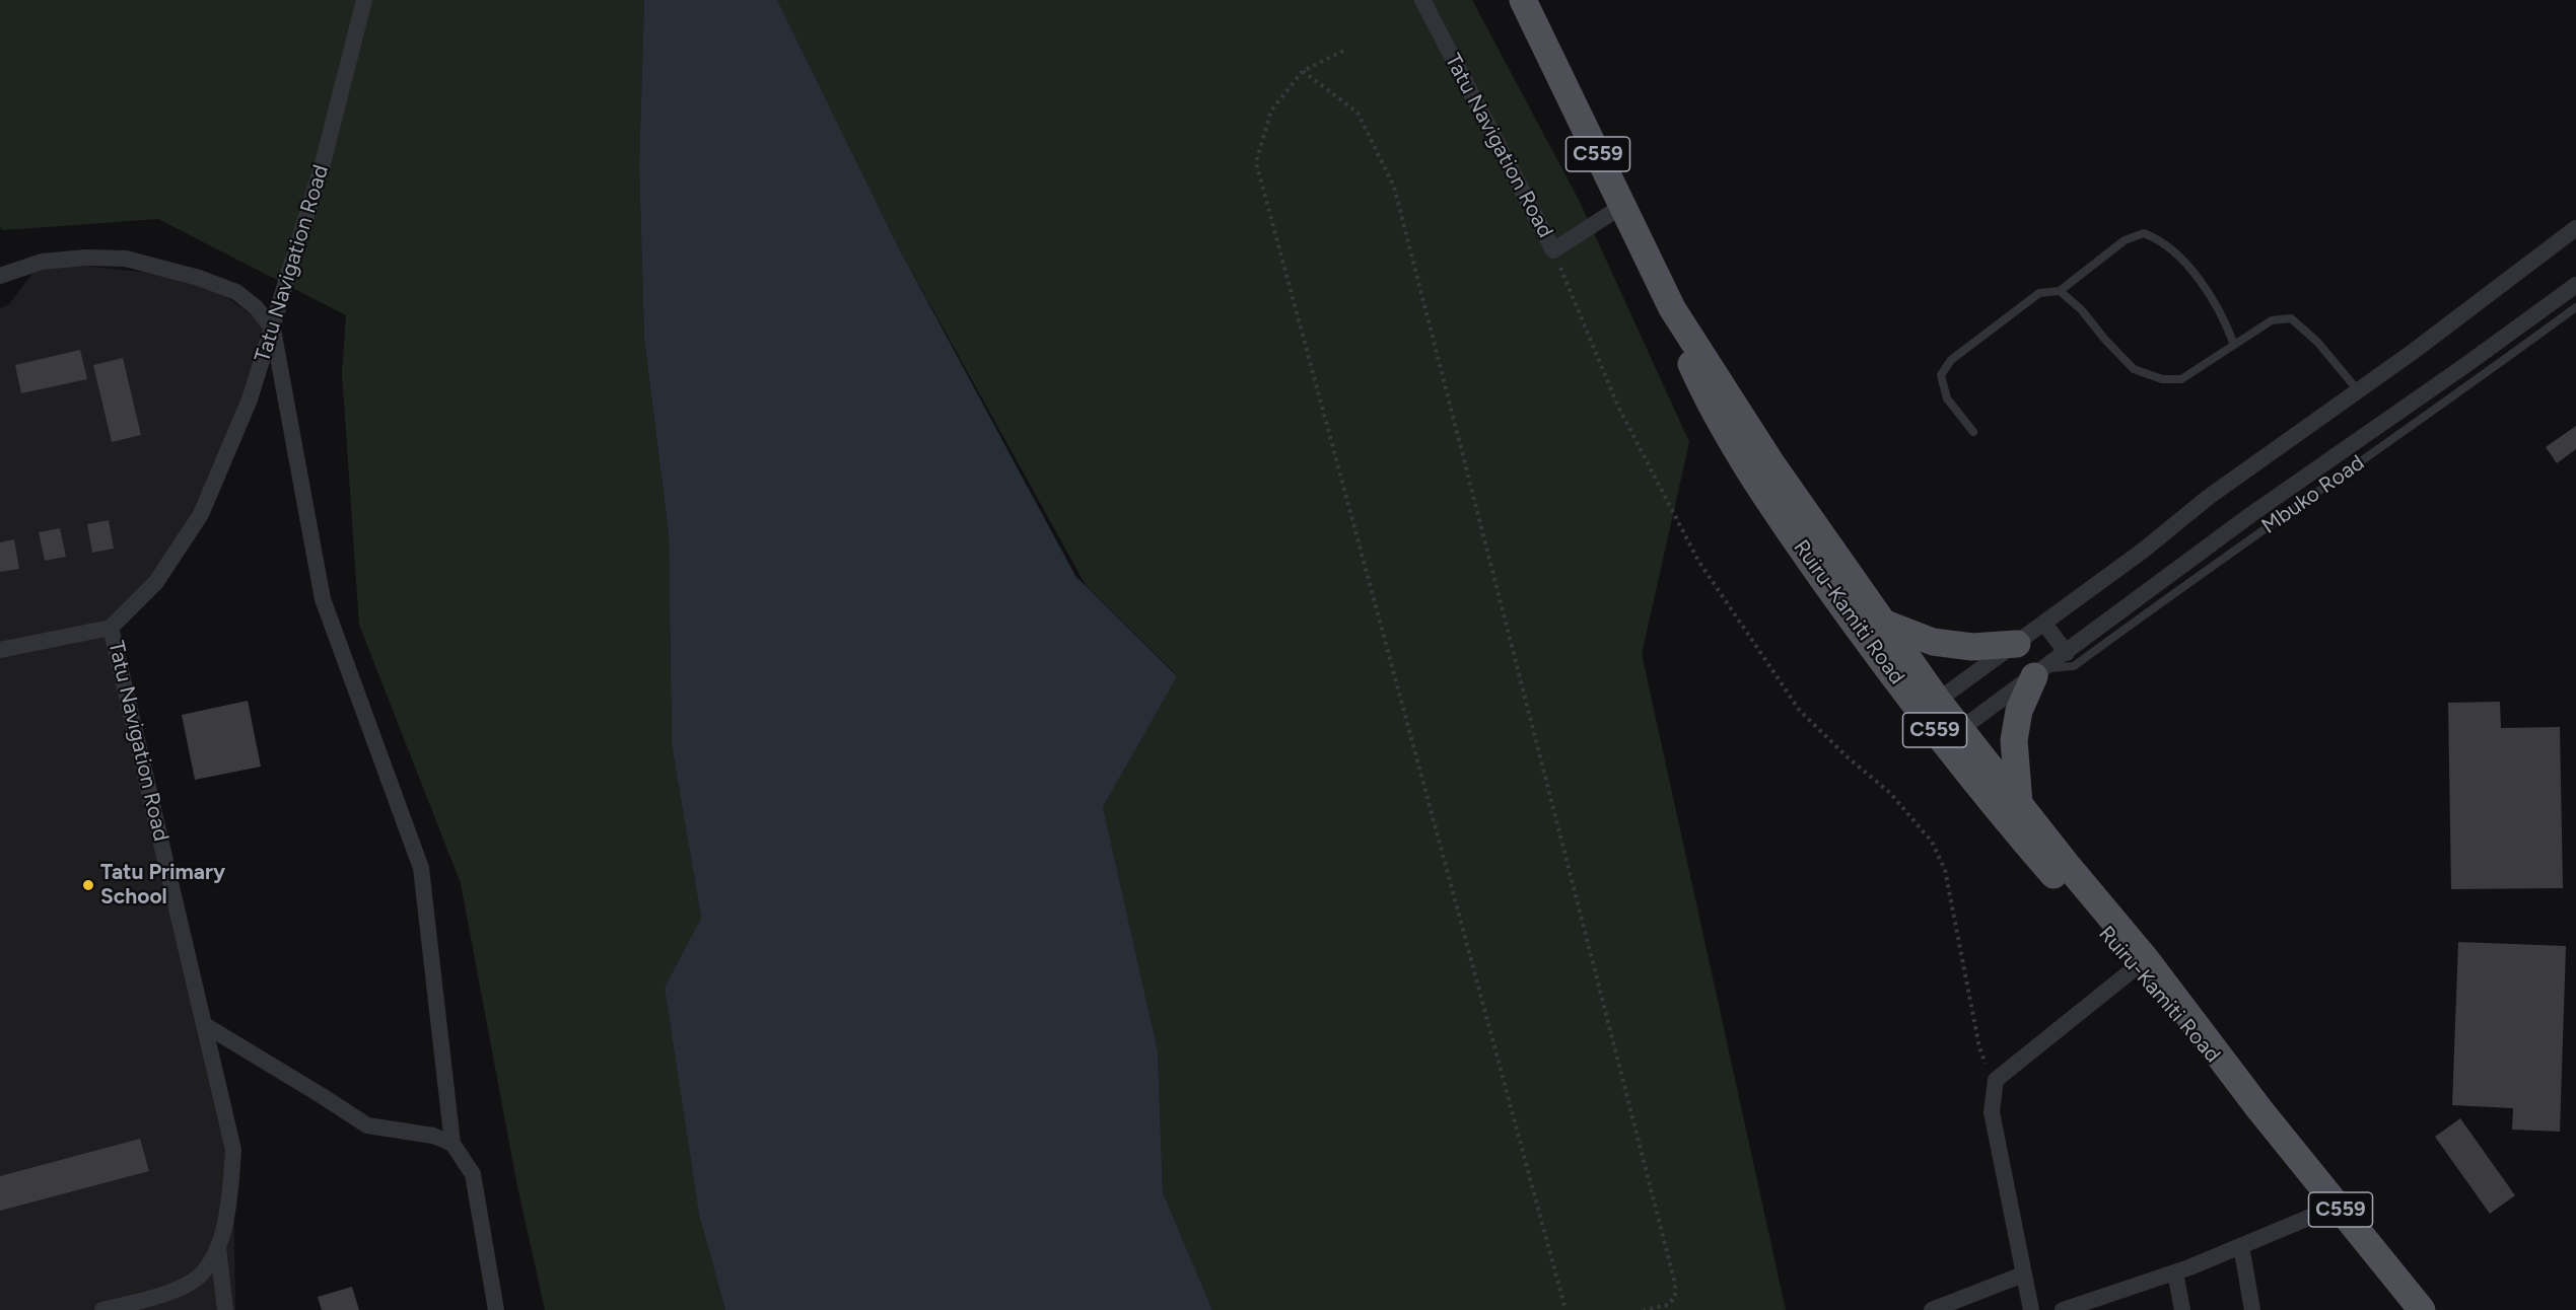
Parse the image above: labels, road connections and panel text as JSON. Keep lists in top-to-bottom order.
{
  "streets": {
    "main road": ["C559", "Ruiru-Kamiti Road"],
    "street": ["Tatu Navigation Road"],
    "lane": ["Mbuko Road"]
  },
  "crossings": [
    ["Tatu Navigation Road", "Ruiru-Kamiti Road"]
  ],
  "places": ["Tatu Primary School"]
}
